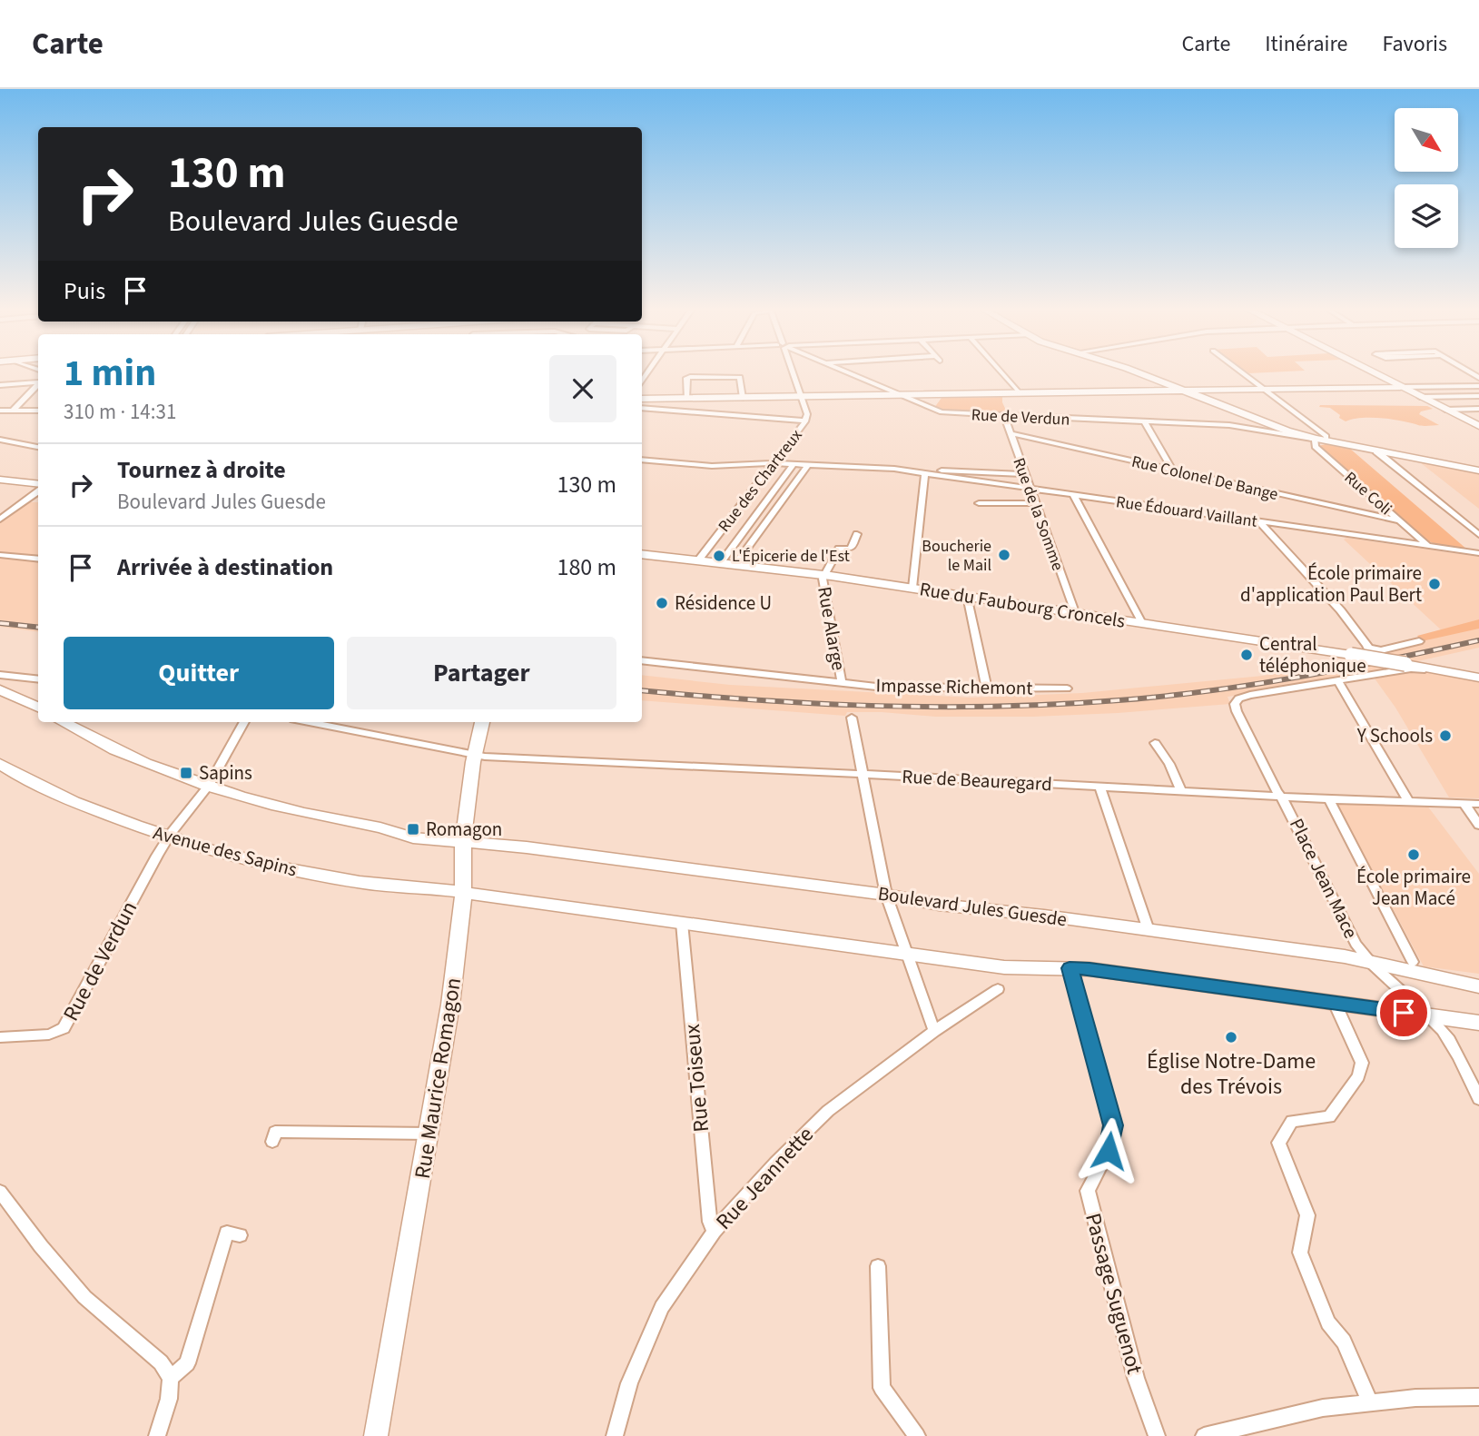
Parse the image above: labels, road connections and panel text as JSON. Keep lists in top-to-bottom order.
{
  "streets": {
    "street": [
      "Rue de Verdun",
      "Rue Colonel De Bange",
      "Rue des Chartreux",
      "Rue Coli",
      "Rue Édouard Vaillant",
      "Rue de la Somme",
      "Rue du Faubourg Croncels",
      "Rue Alarge",
      "Impasse Richemont",
      "Rue de Beauregard",
      "Avenue des Sapins",
      "Place Jean Mace",
      "Boulevard Jules Guesde",
      "Rue Maurice Romagon",
      "Rue Toiseux",
      "Rue Jeannette",
      "Passage Suguenot"
    ]
  },
  "crossings": [
    ["Rue de Verdun", "Rue de la Somme"],
    ["Rue de Verdun", "Avenue des Sapins"],
    ["Rue Colonel De Bange", "Rue Coli"],
    ["Rue Colonel De Bange", "Rue de la Somme"],
    ["Rue des Chartreux", "Rue Édouard Vaillant"],
    ["Rue des Chartreux", "Rue du Faubourg Croncels"],
    ["Rue Coli", "Rue Édouard Vaillant"],
    ["Rue Édouard Vaillant", "Rue de la Somme"],
    ["Rue de la Somme", "Rue du Faubourg Croncels"],
    ["Rue du Faubourg Croncels", "Rue Alarge"],
    ["Rue Alarge", "Impasse Richemont"],
    ["Rue de Beauregard", "Place Jean Mace"],
    ["Rue de Beauregard", "Rue Maurice Romagon"],
    ["Avenue des Sapins", "Rue Maurice Romagon"],
    ["Place Jean Mace", "Boulevard Jules Guesde"],
    ["Boulevard Jules Guesde", "Rue Maurice Romagon"],
    ["Rue Toiseux", "Rue Jeannette"]
  ],
  "places": {
    "other": [
      "Boucherie le Mail",
      "L'Épicerie de l'Est",
      "École primaire d'application Paul Bert",
      "Résidence U",
      "Central téléphonique",
      "Y Schools",
      "École primaire Jean Macé",
      "Église Notre-Dame des Trévois"
    ],
    "transit": ["Sapins", "Romagon"]
  },
  "north": "bottom right",
  "page": {
    "header": "Carte",
    "nav": ["Carte", "Itinéraire", "Favoris"],
    "turn": ["130 m", "Boulevard Jules Guesde"],
    "then": "Puis",
    "heading": ["1 min", "310 m · 14:31"],
    "list": [
      {
        "name": "Tournez à droite",
        "note": "Boulevard Jules Guesde",
        "value": "130 m"
      },
      {
        "name": "Arrivée à destination",
        "value": "180 m"
      }
    ],
    "buttons": ["Quitter", "Partager"]
  }
}
